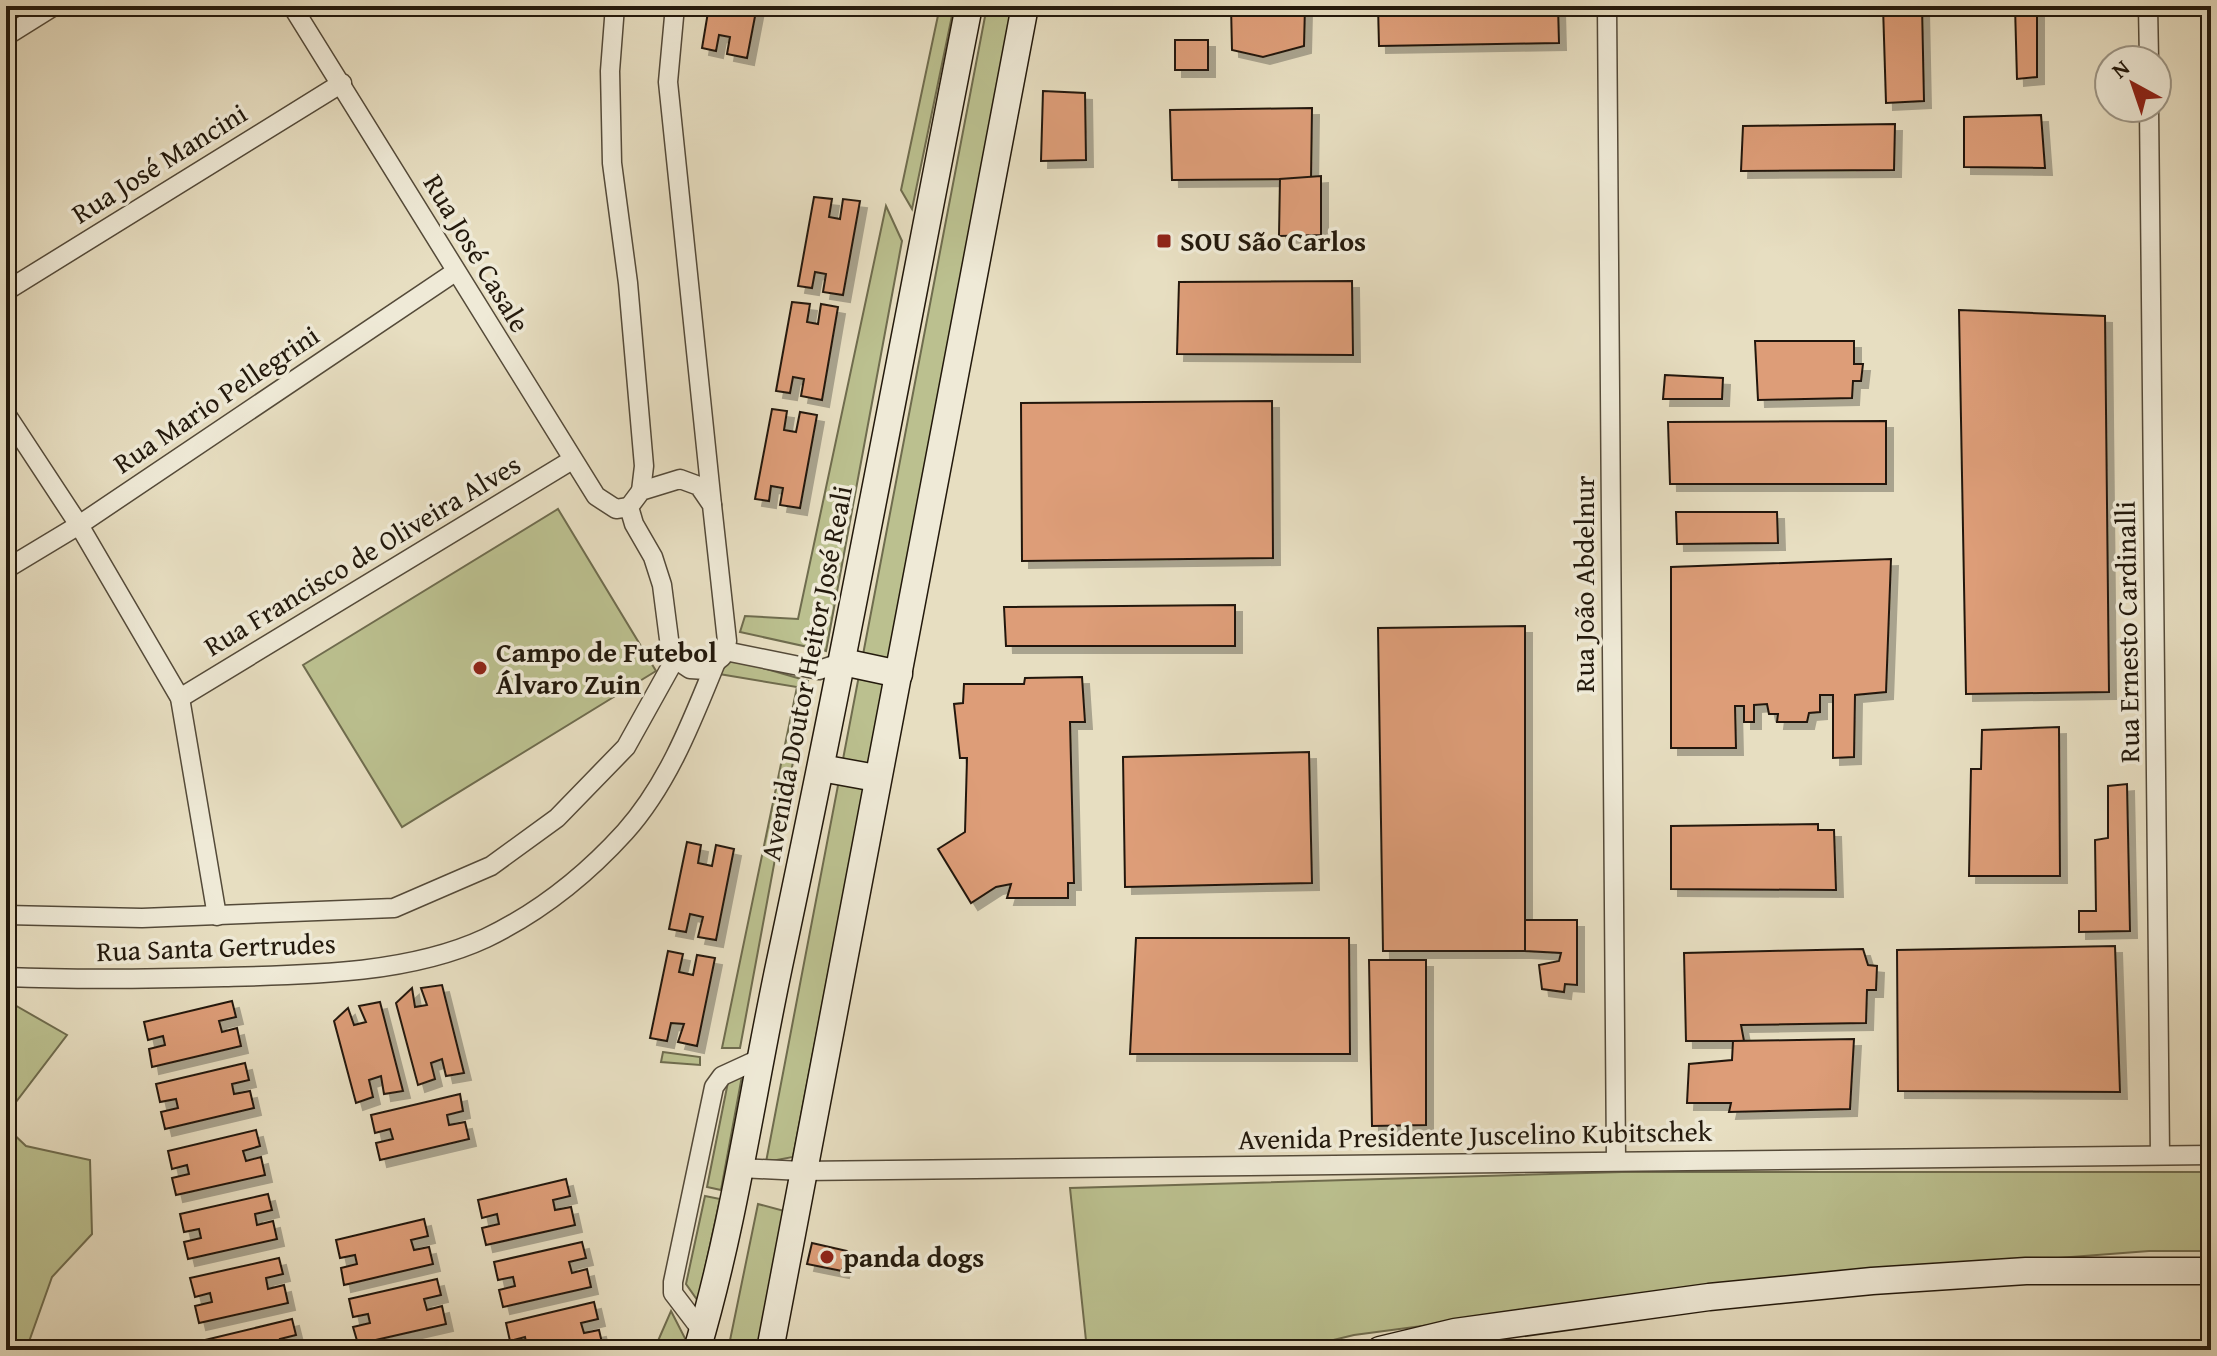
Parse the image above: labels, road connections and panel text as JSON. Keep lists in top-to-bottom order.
{
  "streets": {
    "main road": ["Avenida Doutor Heitor José Reali"],
    "street": [
      "Rua José Mancini",
      "Rua José Casale",
      "Rua Mario Pellegrini",
      "Rua Francisco de Oliveira Alves",
      "Rua João Abdelnur",
      "Rua Ernesto Cardinalli",
      "Rua Santa Gertrudes",
      "Avenida Presidente Juscelino Kubitschek"
    ]
  },
  "crossings": [
    ["Rua José Mancini", "Rua José Casale"],
    ["Rua José Casale", "Rua Mario Pellegrini"],
    ["Rua José Casale", "Rua Francisco de Oliveira Alves"],
    ["Rua João Abdelnur", "Avenida Presidente Juscelino Kubitschek"],
    ["Rua Ernesto Cardinalli", "Avenida Presidente Juscelino Kubitschek"],
    ["Avenida Doutor Heitor José Reali", "Avenida Presidente Juscelino Kubitschek"]
  ],
  "places": {
    "transit": ["SOU São Carlos"],
    "other": ["Campo de Futebol Álvaro Zuin", "panda dogs"]
  },
  "north": "top left"
}
